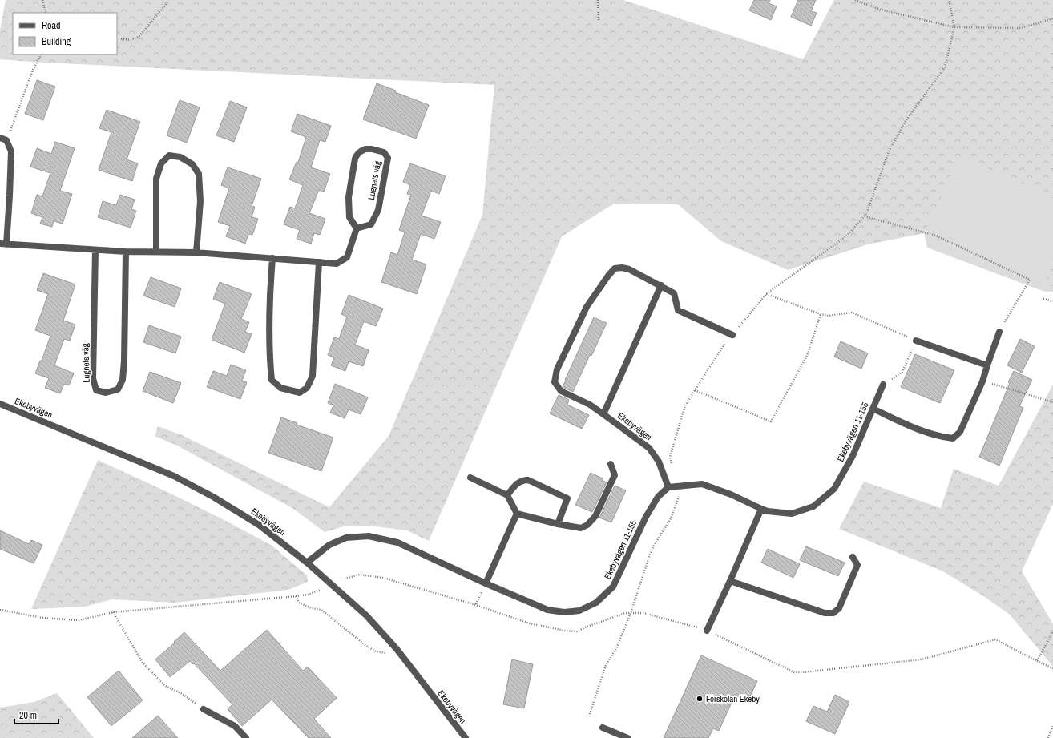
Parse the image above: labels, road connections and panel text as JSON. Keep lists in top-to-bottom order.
{
  "streets": {
    "street": ["Lugnets väg", "Ekebyvägen", "Ekebyvägen 11-155"]
  },
  "crossings": [
    ["Ekebyvägen", "Ekebyvägen 11-155"]
  ],
  "places": ["Förskolan Ekeby"],
  "legend": ["Road", "Building"],
  "scale_bar": "20 m"
}
